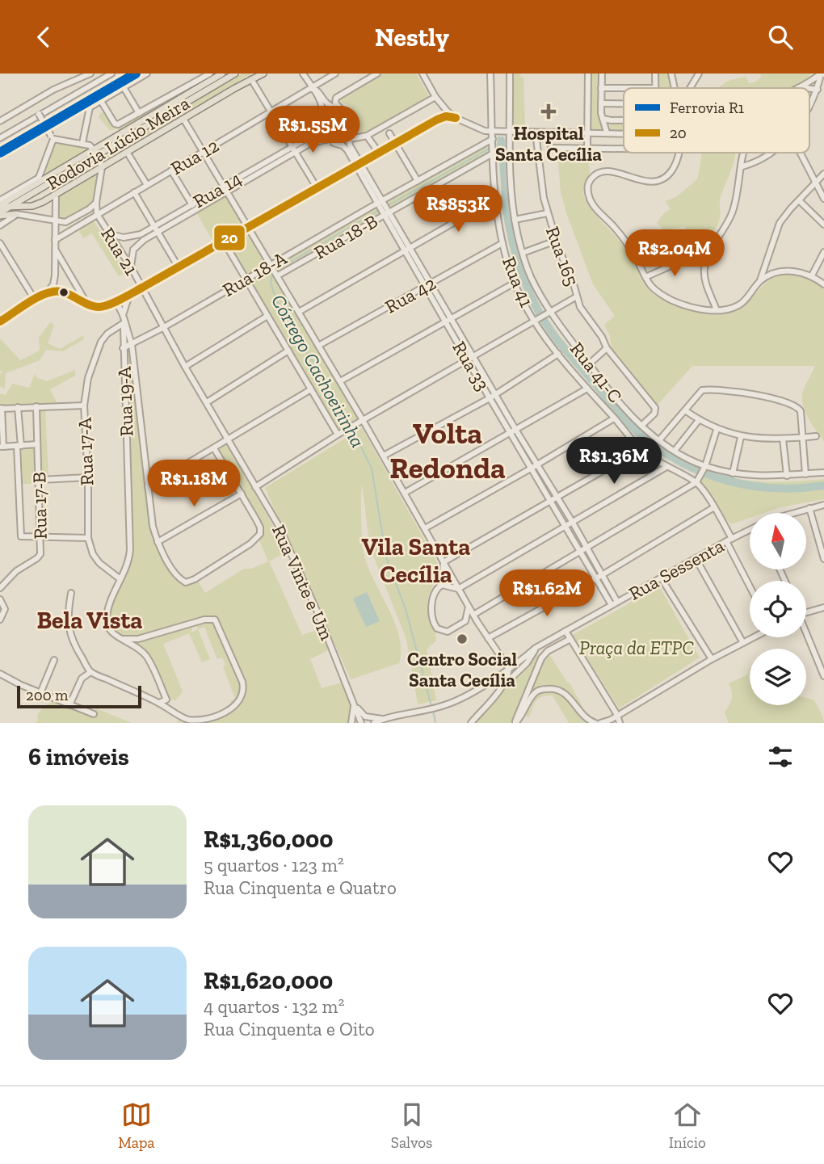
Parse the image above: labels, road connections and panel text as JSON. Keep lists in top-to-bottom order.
{
  "streets": {
    "main road": ["Rodovia Lúcio Meira"],
    "street": [
      "Rua 12",
      "Rua 14",
      "Rua 18-B",
      "Rua 21",
      "Rua 165",
      "Rua 18-A",
      "Rua 41",
      "Rua 42",
      "Rua 33",
      "Rua 41-C",
      "Rua 19-A",
      "Rua 17-A",
      "Rua 17-B",
      "Rua Sessenta",
      "Rua Vinte e Um"
    ]
  },
  "crossings": [
    ["Rua 12", "Rua 21"],
    ["Rua 14", "Rua 21"],
    ["Rua 18-B", "Rua 41"],
    ["Rua 18-B", "Rua 33"],
    ["Rua 21", "Rua Vinte e Um"],
    ["Rua 165", "Rua 41-C"],
    ["Rua 18-A", "Rua 41"],
    ["Rua 18-A", "Rua 33"],
    ["Rua 18-A", "Rua 19-A"],
    ["Rua 18-A", "Rua Vinte e Um"],
    ["Rua 41", "Rua 42"],
    ["Rua 42", "Rua 33"],
    ["Rua 33", "Rua Sessenta"],
    ["Rua 19-A", "Rua 17-A"]
  ],
  "districts": ["Volta Redonda", "Vila Santa Cecília", "Bela Vista"],
  "water": ["Córrego Cachoeirinha"],
  "parks": ["Praça da ETPC"],
  "places": {
    "health": ["Hospital Santa Cecília"],
    "other": ["Centro Social Santa Cecília"]
  },
  "lines": ["rail line R1", "transit line 20"],
  "legend": ["Ferrovia R1", "20"],
  "scale_bar": "200 m",
  "north": "top",
  "page": {
    "header": "Nestly",
    "price": [
      "R$1.55M",
      "R$853K",
      "R$2.04M",
      "R$1.36M",
      "R$1.18M",
      "R$1.62M"
    ],
    "scale": "200 m",
    "heading": "6 imóveis",
    "list": [
      {
        "name": "R$1,360,000",
        "note": "5 quartos · 123 m² · Rua Cinquenta e Quatro"
      },
      {
        "name": "R$1,620,000",
        "note": "4 quartos · 132 m² · Rua Cinquenta e Oito"
      }
    ],
    "tabs": ["Mapa", "Salvos", "Início"]
  }
}
